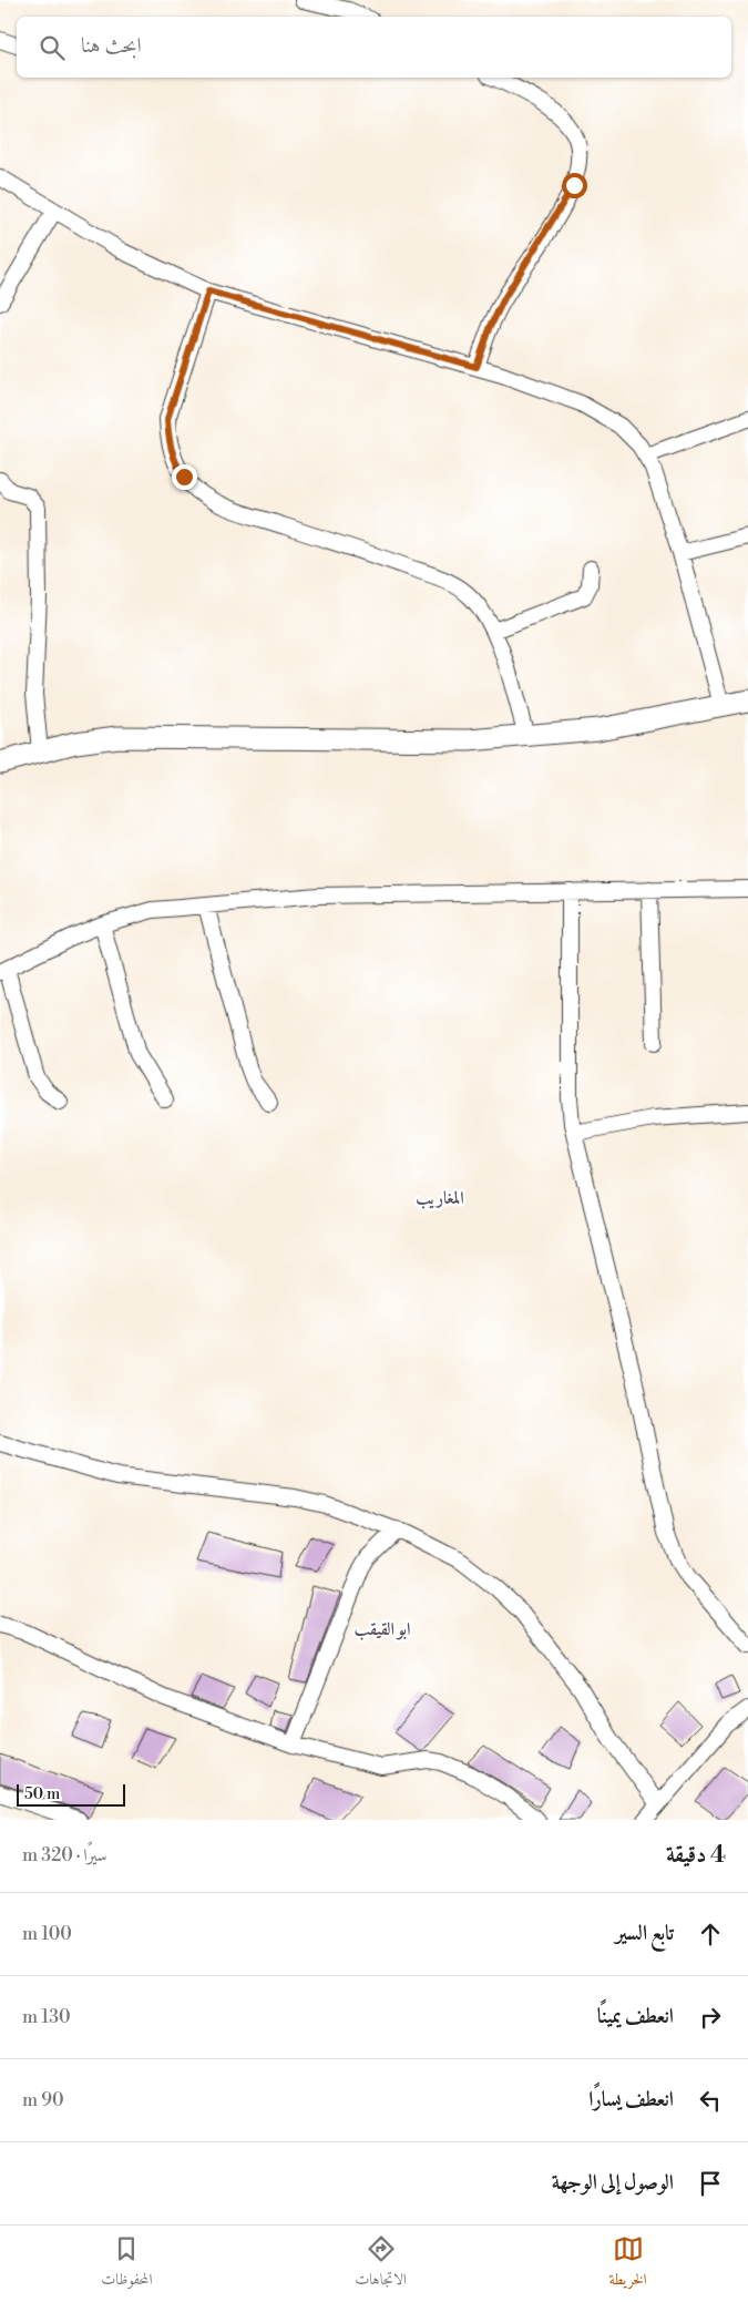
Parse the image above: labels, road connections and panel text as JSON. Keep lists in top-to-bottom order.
{
  "districts": ["المغاريب", "ابو القيقب"],
  "scale_bar": "50 m",
  "page": {
    "search": "ابحث هنا",
    "scale": "50 m",
    "heading": ["4 دقيقة", "سيرًا · 320 m"],
    "list": [
      ["تابع السير", "100 m"],
      ["انعطف يمينًا", "130 m"],
      ["انعطف يسارًا", "90 m"],
      "الوصول إلى الوجهة"
    ],
    "nav": ["الخريطة", "الاتجاهات", "المحفوظات"]
  }
}
